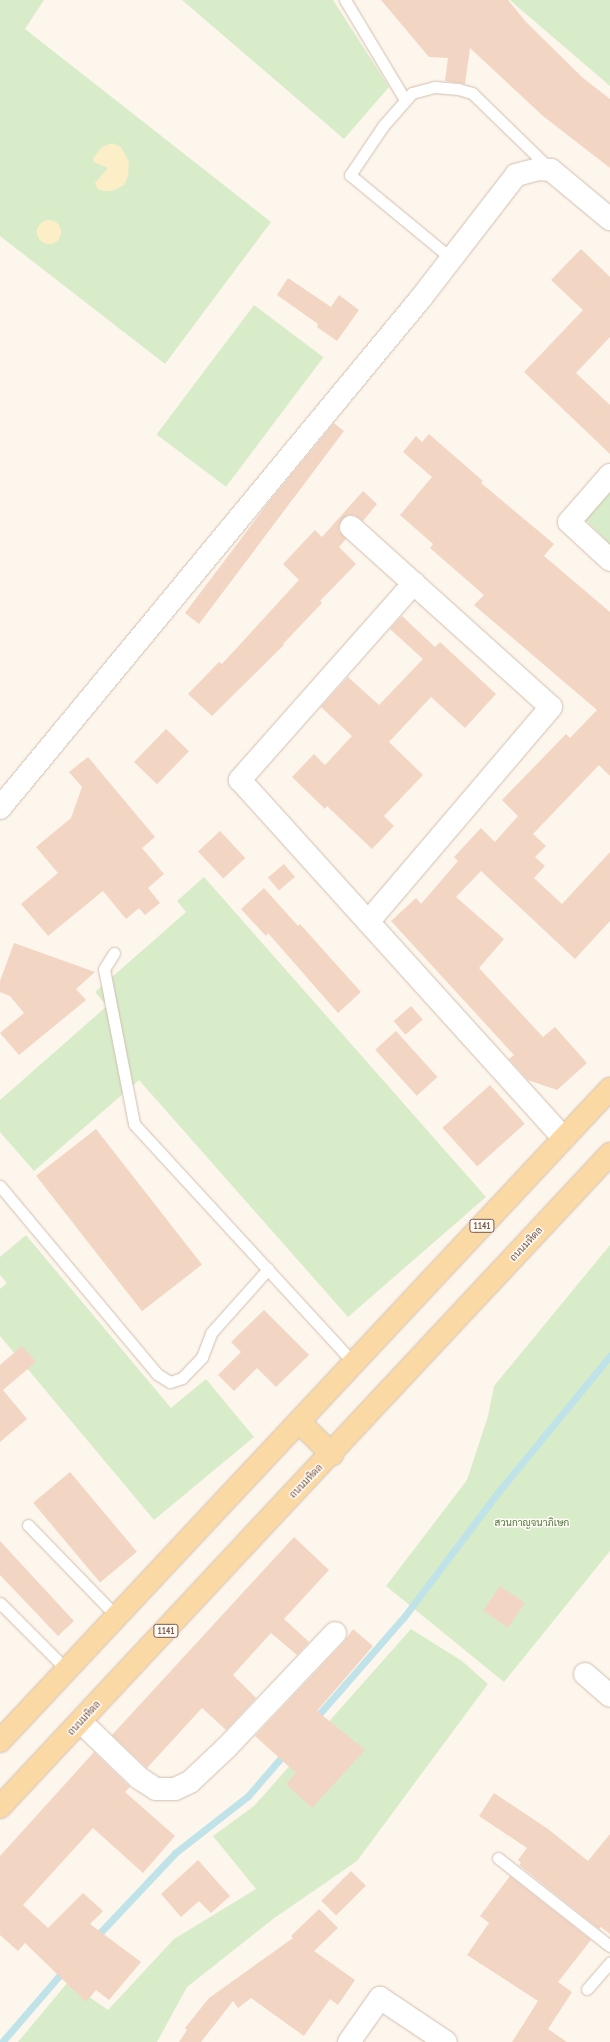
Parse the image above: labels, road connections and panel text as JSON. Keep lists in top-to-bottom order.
{
  "streets": {
    "main road": ["1141", "ถนนมหิดล"]
  },
  "parks": ["สวนกาญจนาภิเษก"]
}
